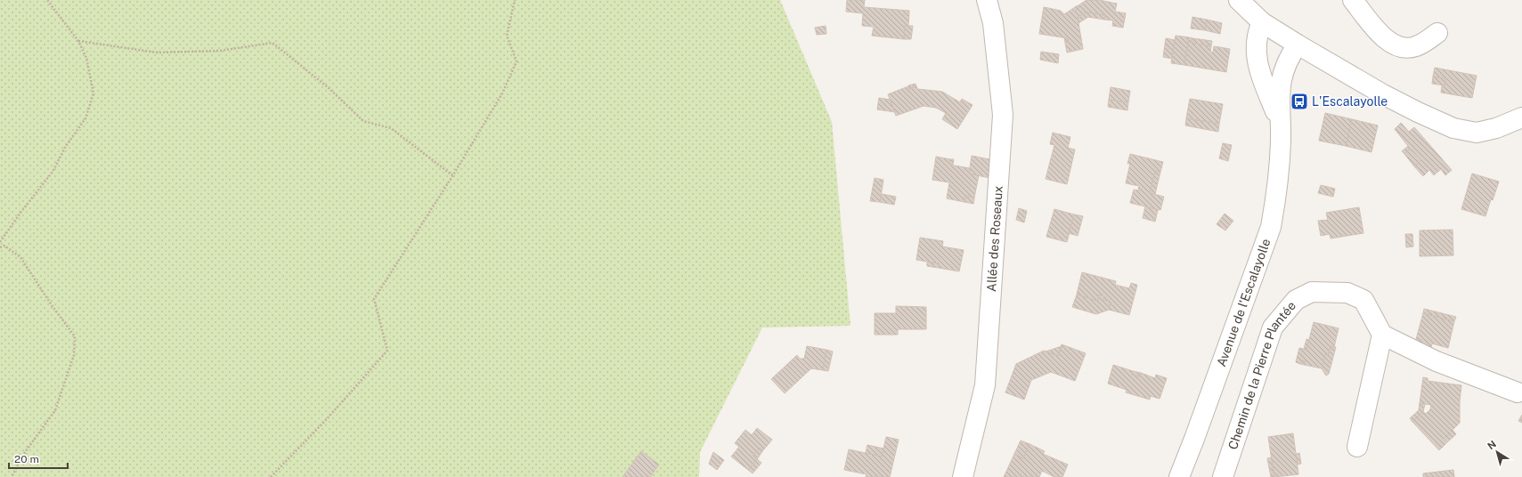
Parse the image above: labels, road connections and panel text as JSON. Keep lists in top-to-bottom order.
{
  "streets": {
    "street": ["Allée des Roseaux", "Avenue de l'Escalayolle", "Chemin de la Pierre Plantée"]
  },
  "places": {
    "bus stop": ["L'Escalayolle"]
  },
  "scale_bar": "20 m",
  "north": "top left"
}
